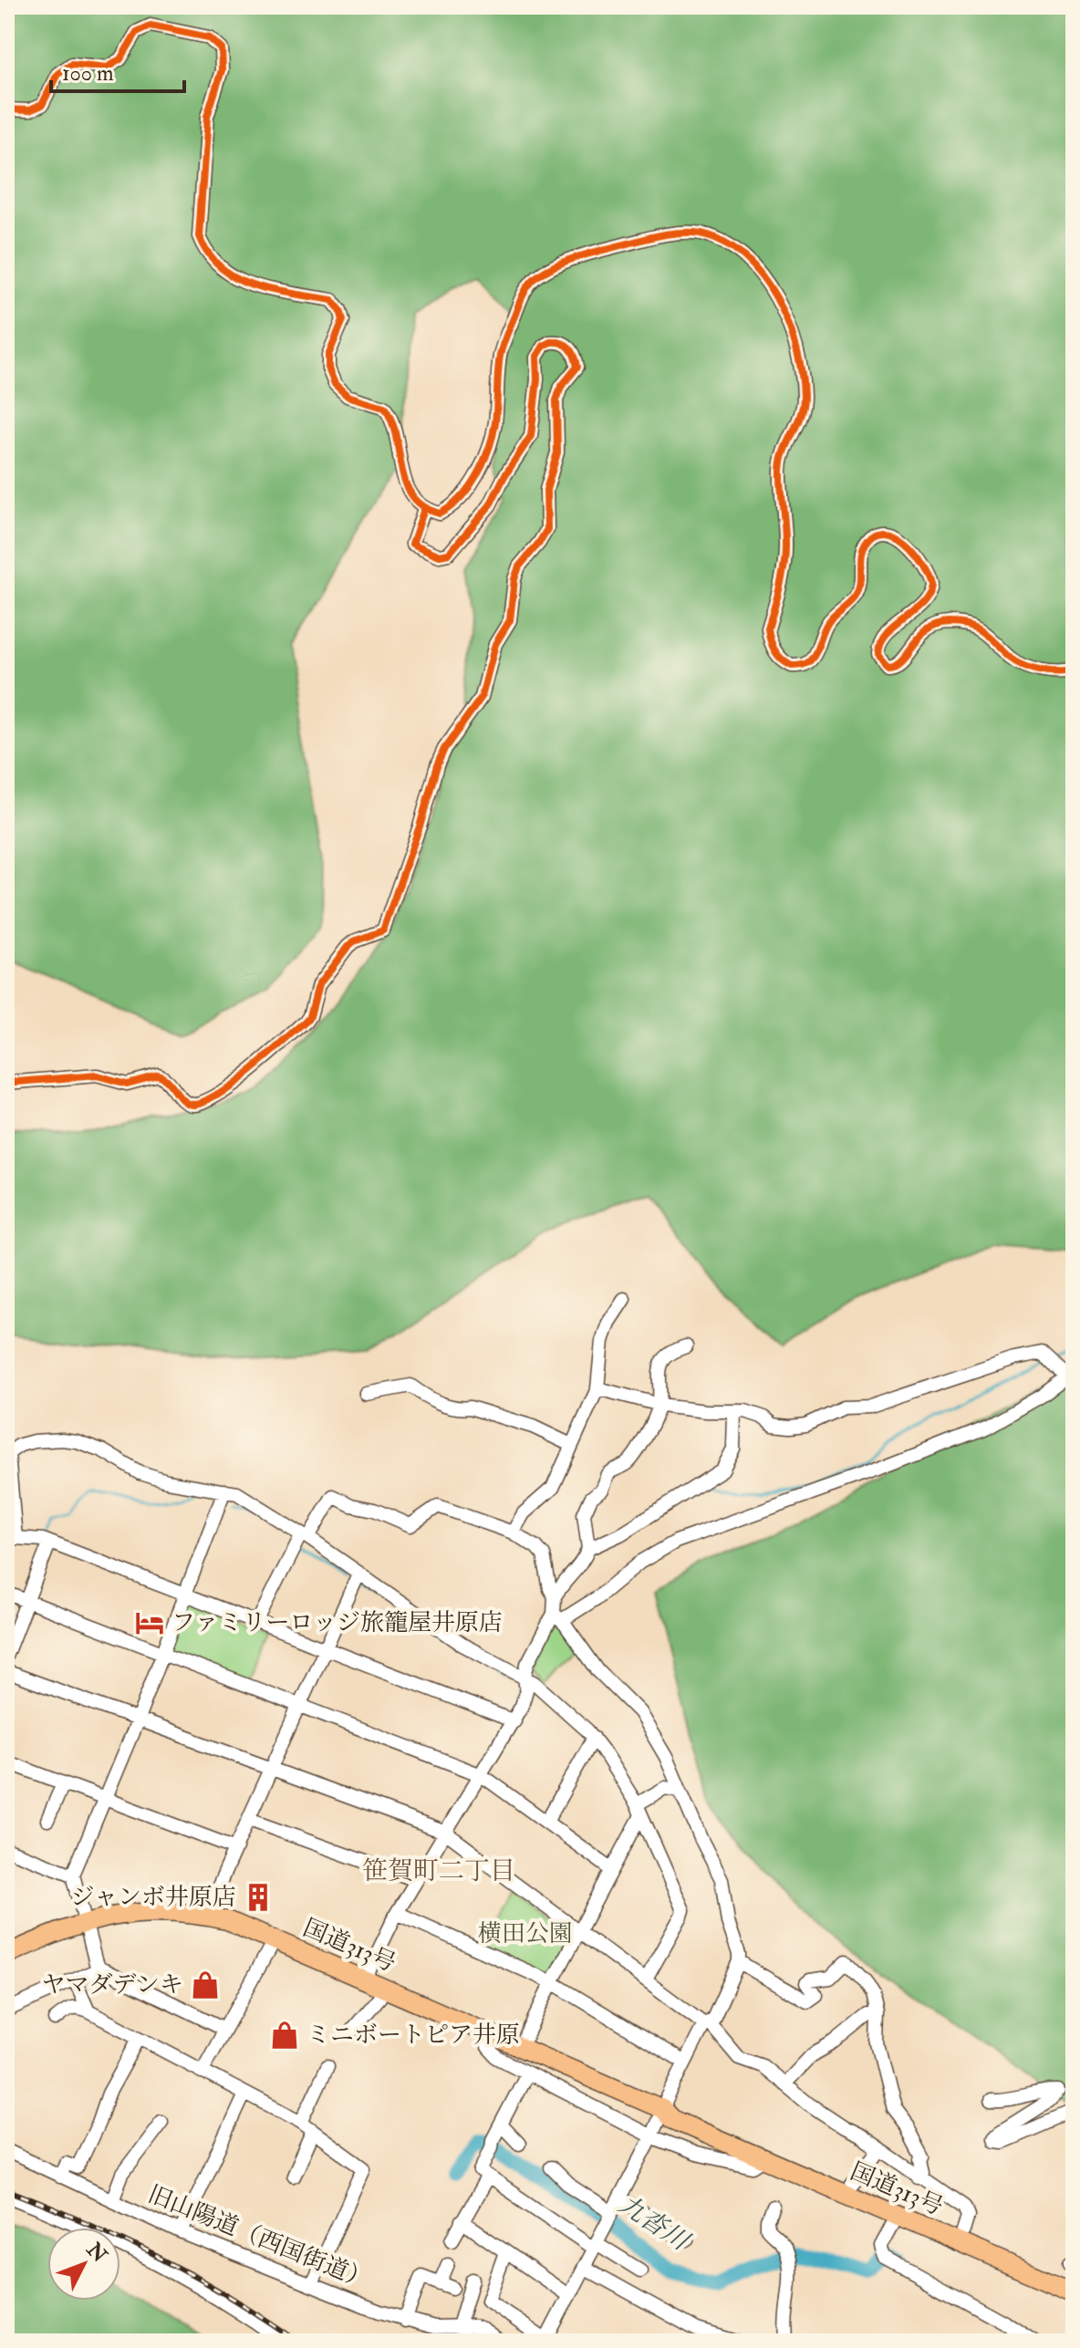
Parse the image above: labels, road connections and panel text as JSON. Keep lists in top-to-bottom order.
{
  "streets": {
    "highway": ["国道313号"],
    "street": ["旧山陽道（西国街道）"]
  },
  "districts": ["笹賀町二丁目"],
  "water": ["九沓川"],
  "parks": ["横田公園"],
  "places": {
    "hotel": ["ファミリーロッジ旅籠屋井原店"],
    "building": ["ジャンボ井原店"],
    "shop": ["ヤマダデンキ", "ミニボートピア井原"]
  },
  "scale_bar": "100 m",
  "north": "top right"
}
